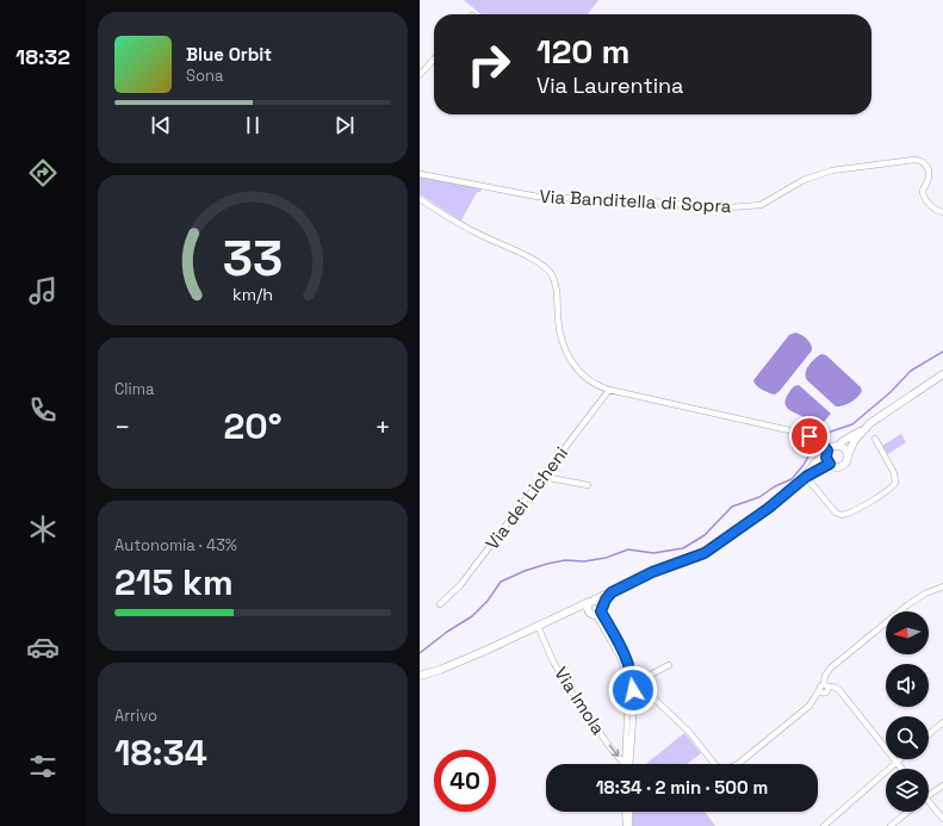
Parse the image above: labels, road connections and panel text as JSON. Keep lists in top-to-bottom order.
{
  "streets": {
    "street": ["Via Banditella di Sopra", "Via dei Licheni", "Via Imola"]
  },
  "north": "left",
  "page": {
    "tabs": "18:32",
    "turn": ["120 m", "Via Laurentina"],
    "song": ["Blue Orbit", "Sona"],
    "tile": [
      "Clima",
      ["Autonomia · 43%", "215 km"],
      ["Arrivo", "18:34"]
    ],
    "heat": ["−", "20°", "+"],
    "limit": "40",
    "trip": "18:34 · 2 min · 500 m",
    "gauge": ["33", "km/h"]
  }
}
